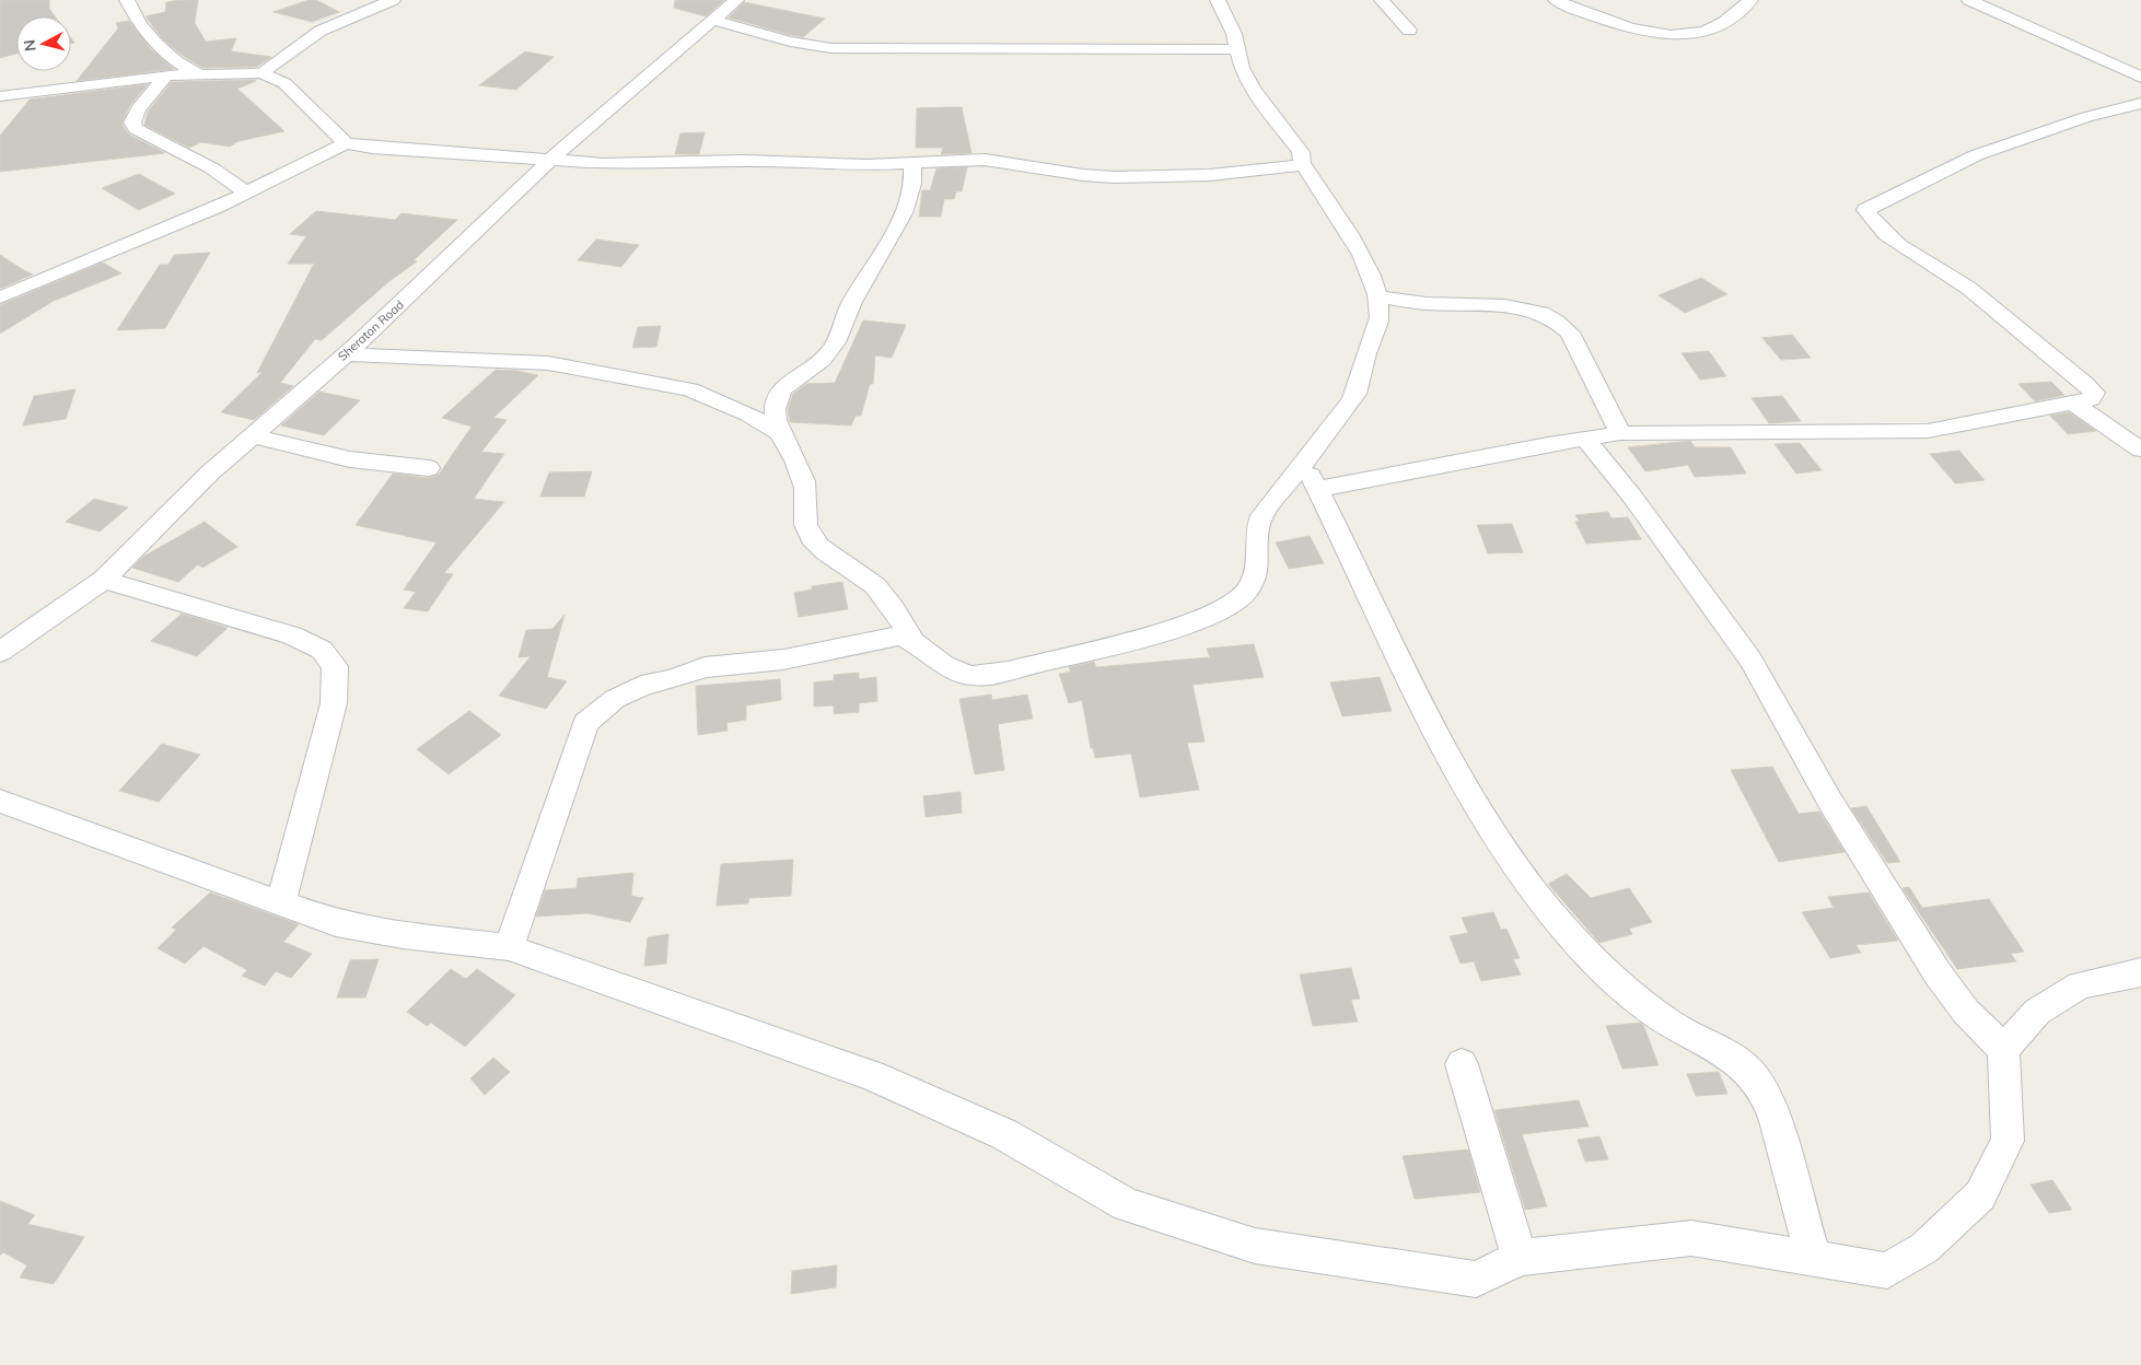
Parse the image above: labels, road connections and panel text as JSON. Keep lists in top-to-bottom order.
{
  "streets": {
    "street": ["Sheraton Road"]
  },
  "north": "left"
}
